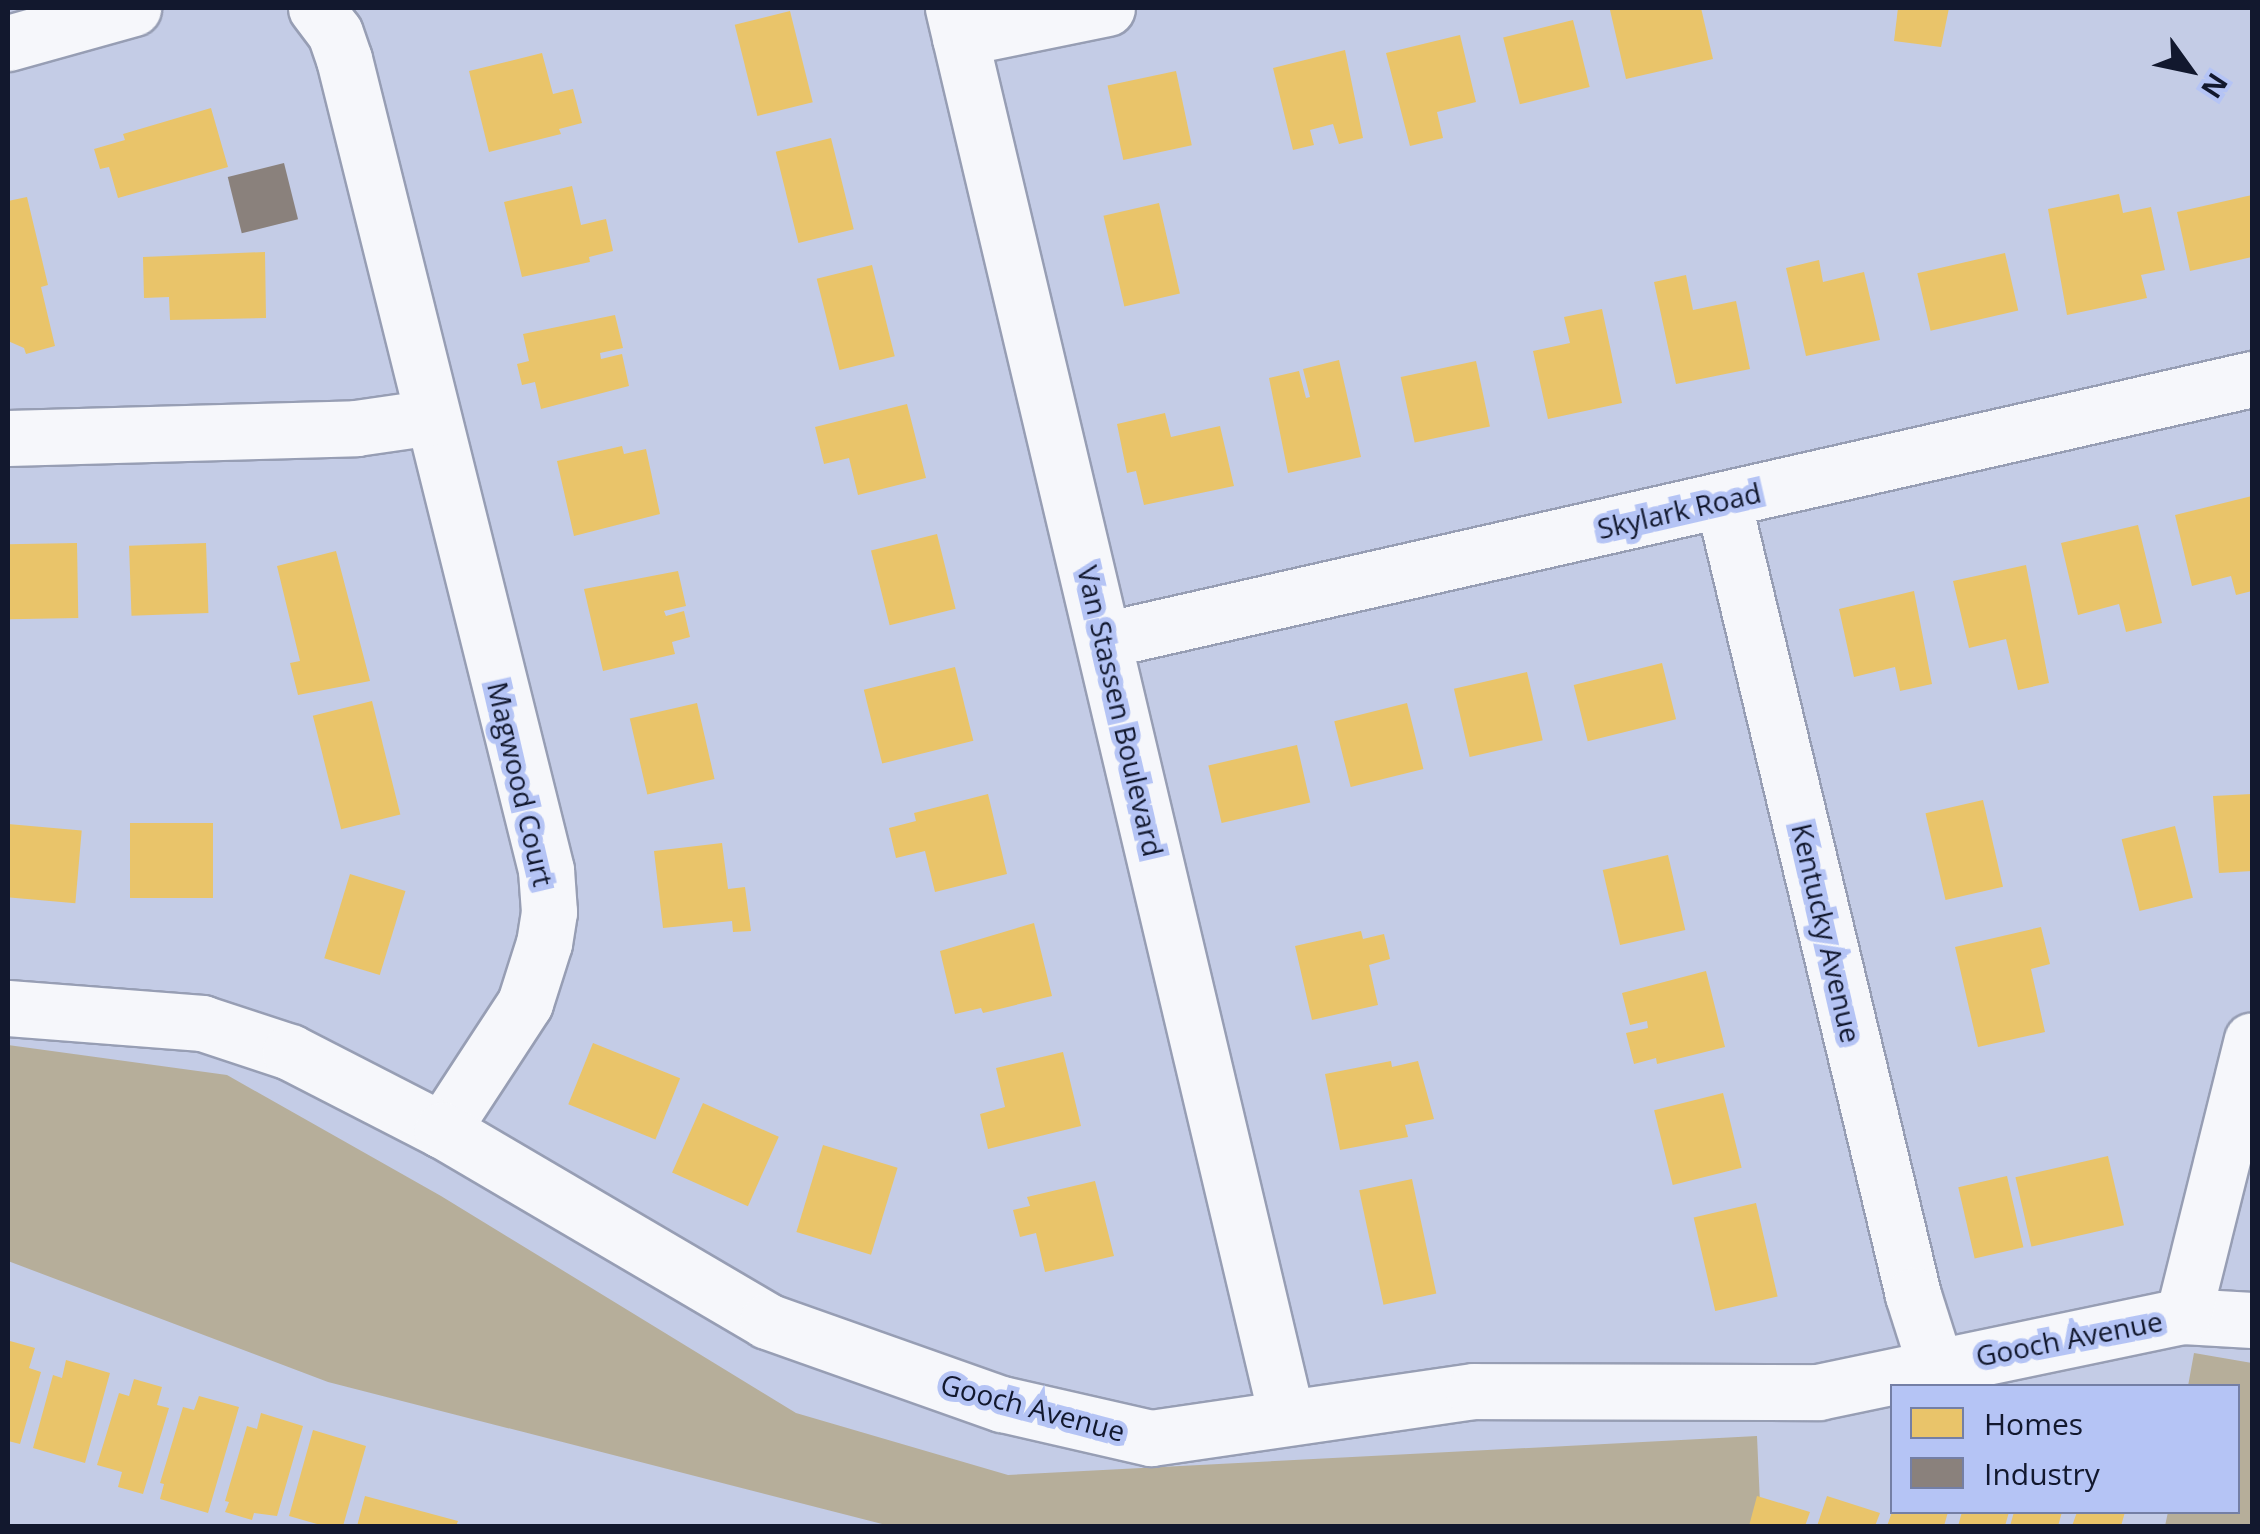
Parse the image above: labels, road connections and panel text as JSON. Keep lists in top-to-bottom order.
{
  "streets": {
    "street": [
      "Skylark Road",
      "Van Stassen Boulevard",
      "Magwood Court",
      "Kentucky Avenue",
      "Gooch Avenue"
    ]
  },
  "crossings": [
    ["Skylark Road", "Van Stassen Boulevard"],
    ["Skylark Road", "Kentucky Avenue"],
    ["Van Stassen Boulevard", "Gooch Avenue"],
    ["Magwood Court", "Gooch Avenue"],
    ["Kentucky Avenue", "Gooch Avenue"]
  ],
  "legend": ["Homes", "Industry"],
  "north": "bottom right"
}
